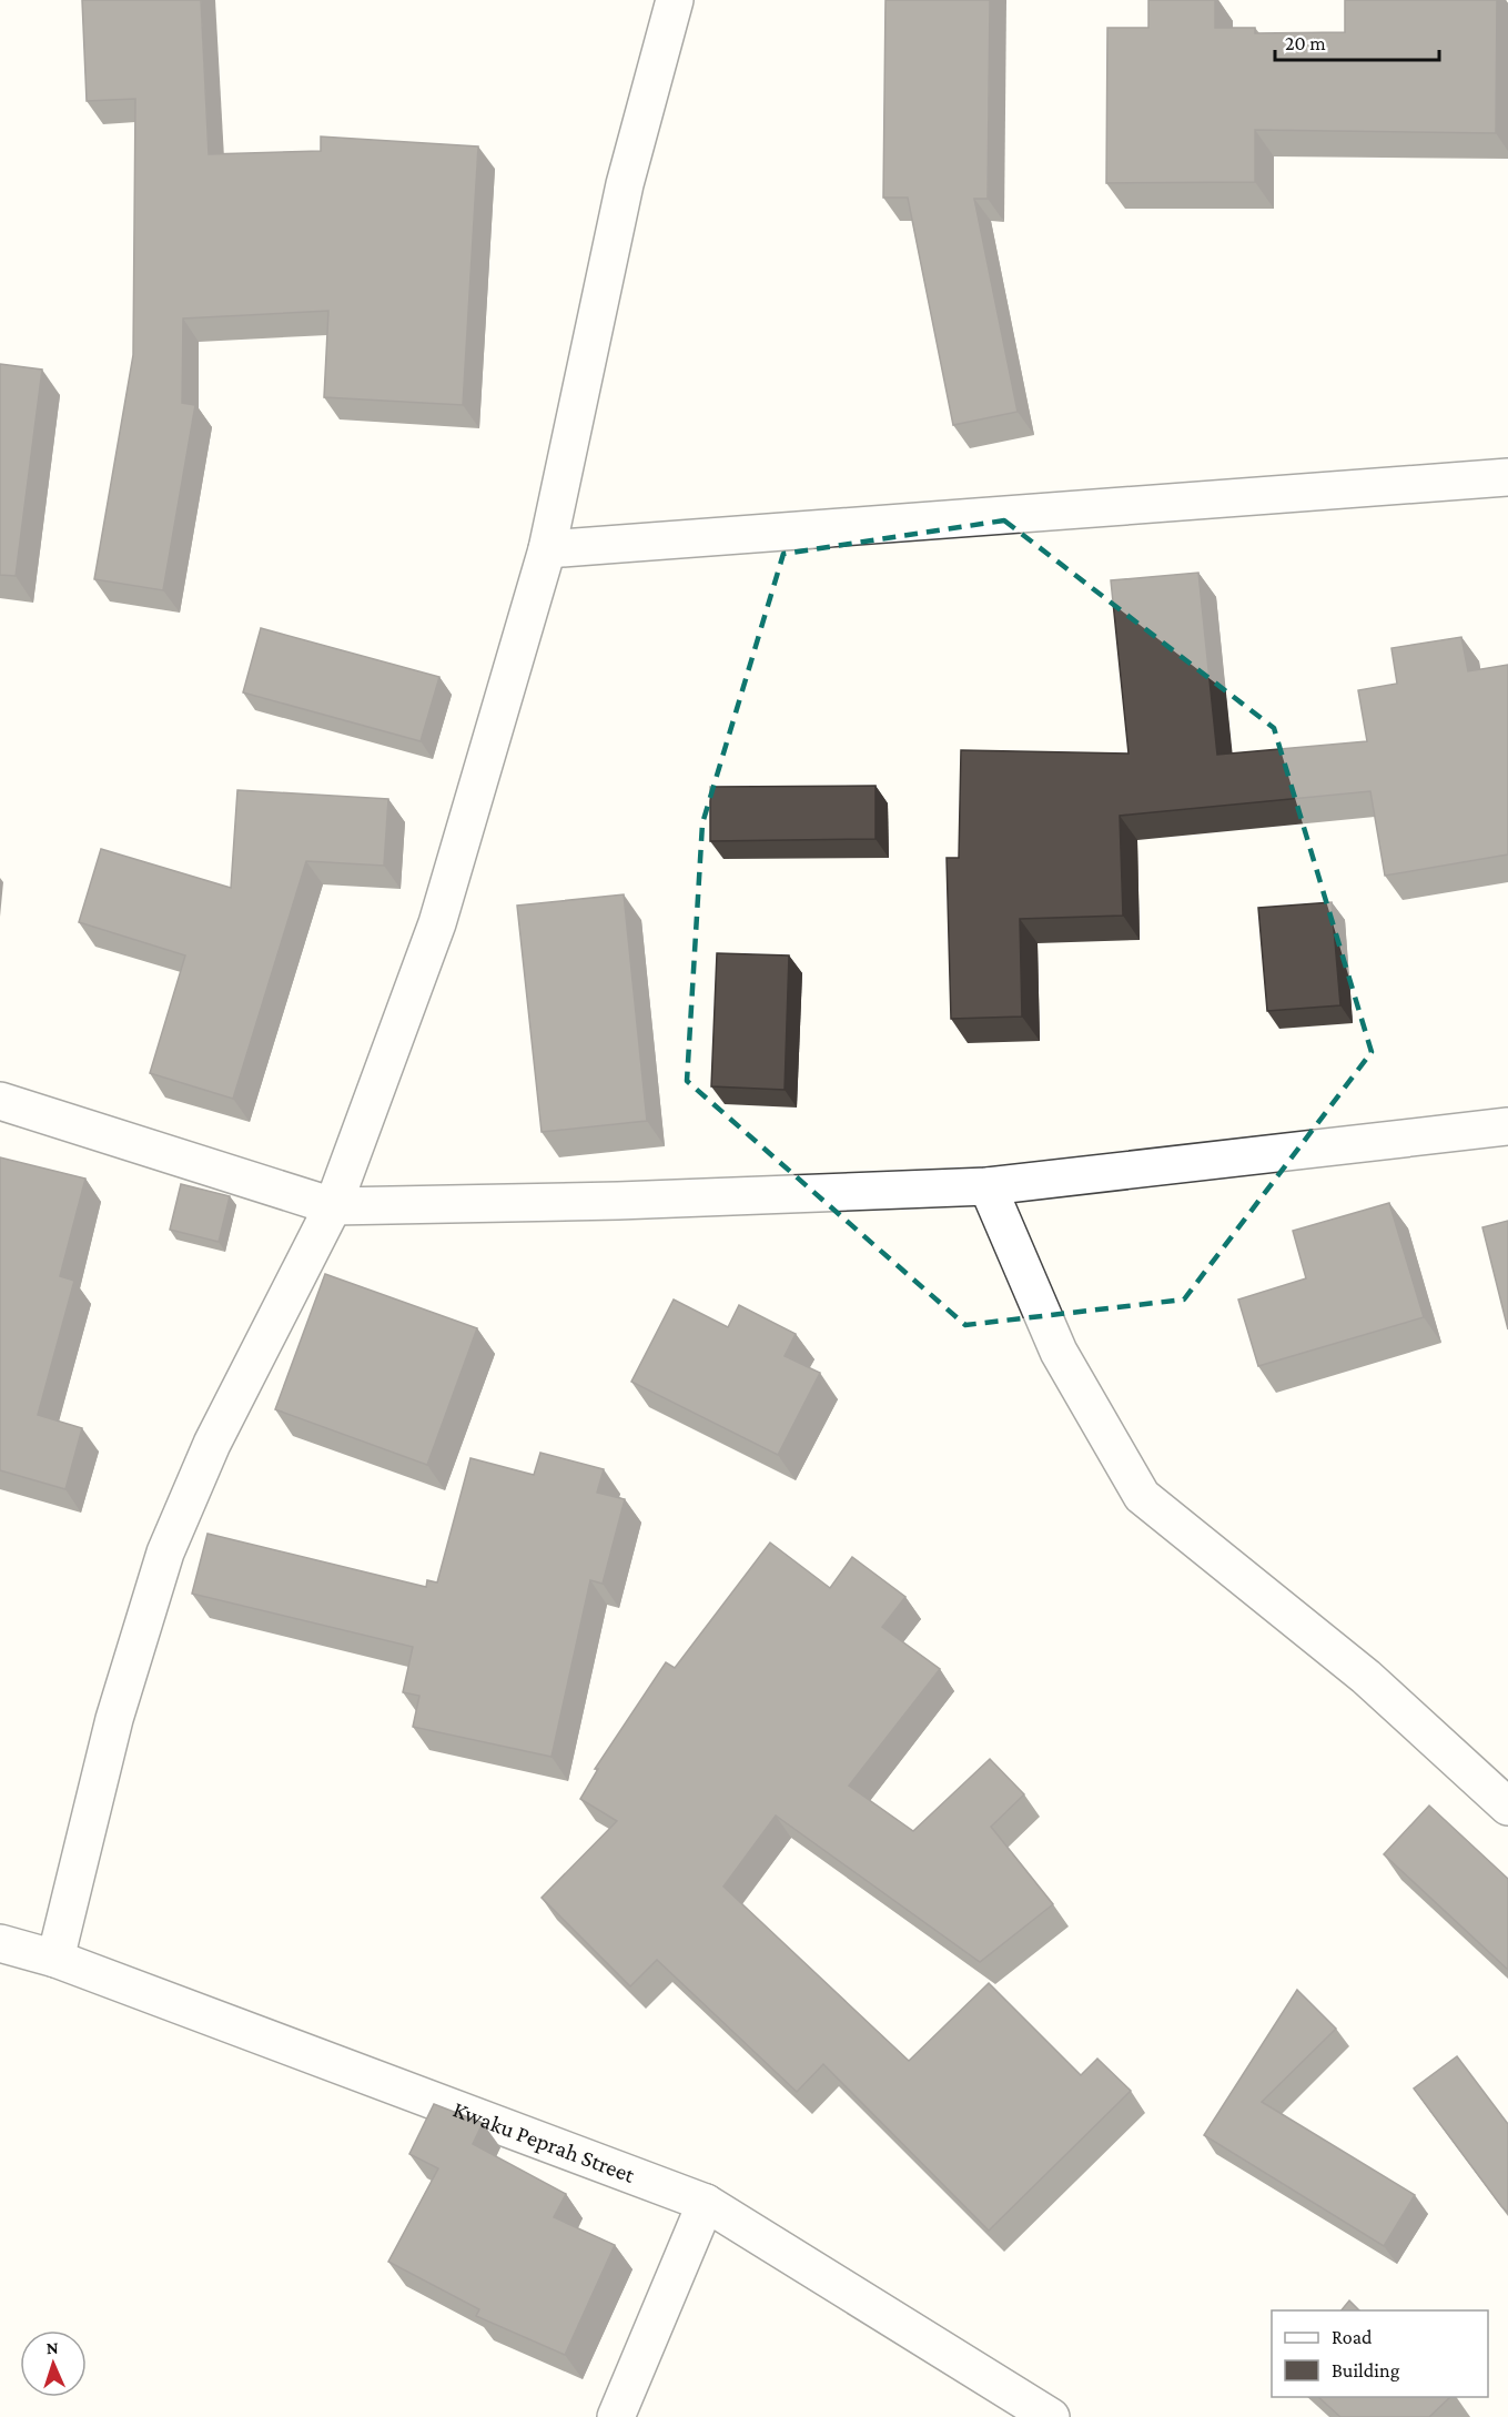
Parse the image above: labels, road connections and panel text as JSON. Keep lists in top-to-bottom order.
{
  "streets": {
    "street": ["Kwaku Peprah Street"]
  },
  "legend": ["Road", "Building"],
  "scale_bar": "20 m",
  "north": "top"
}
